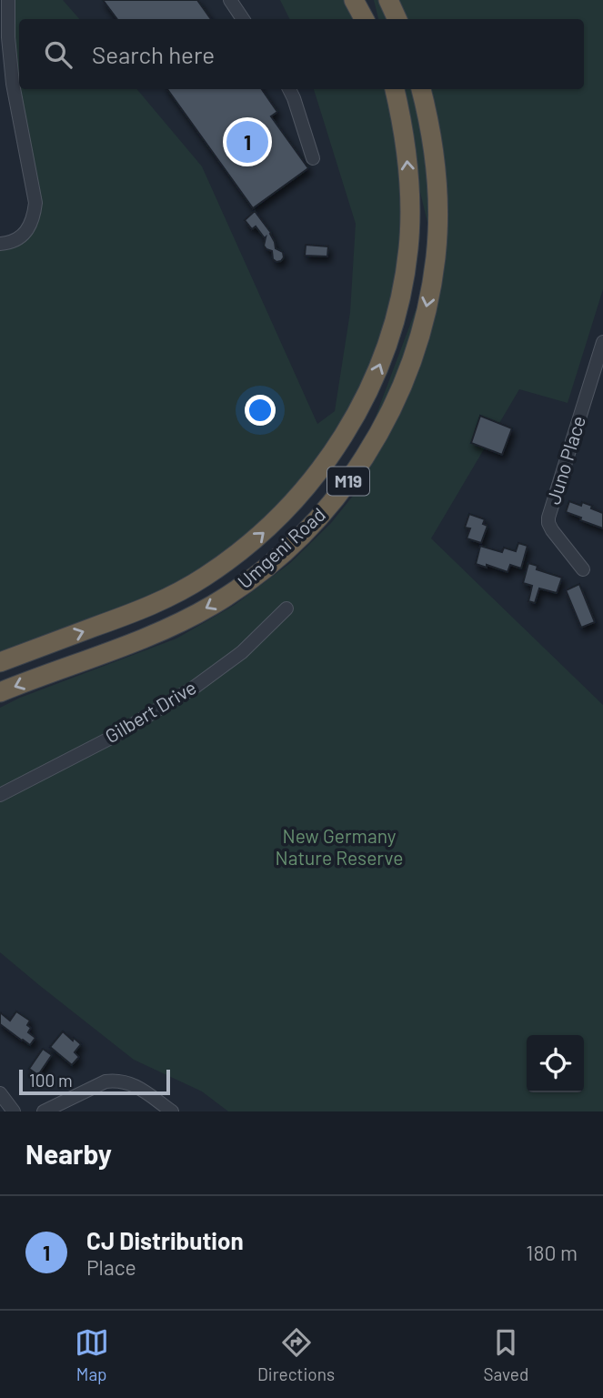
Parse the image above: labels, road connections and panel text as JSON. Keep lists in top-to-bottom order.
{
  "streets": {
    "highway": ["M19", "Umgeni Road"],
    "street": ["Juno Place", "Gilbert Drive"]
  },
  "parks": ["New Germany Nature Reserve"],
  "scale_bar": "100 m",
  "page": {
    "search": "Search here",
    "pins": "1",
    "scale": "100 m",
    "heading": "Nearby",
    "list": [
      {
        "mark": "1",
        "name": "CJ Distribution",
        "note": "Place",
        "value": "180 m"
      }
    ],
    "nav": ["Map", "Directions", "Saved"]
  }
}
